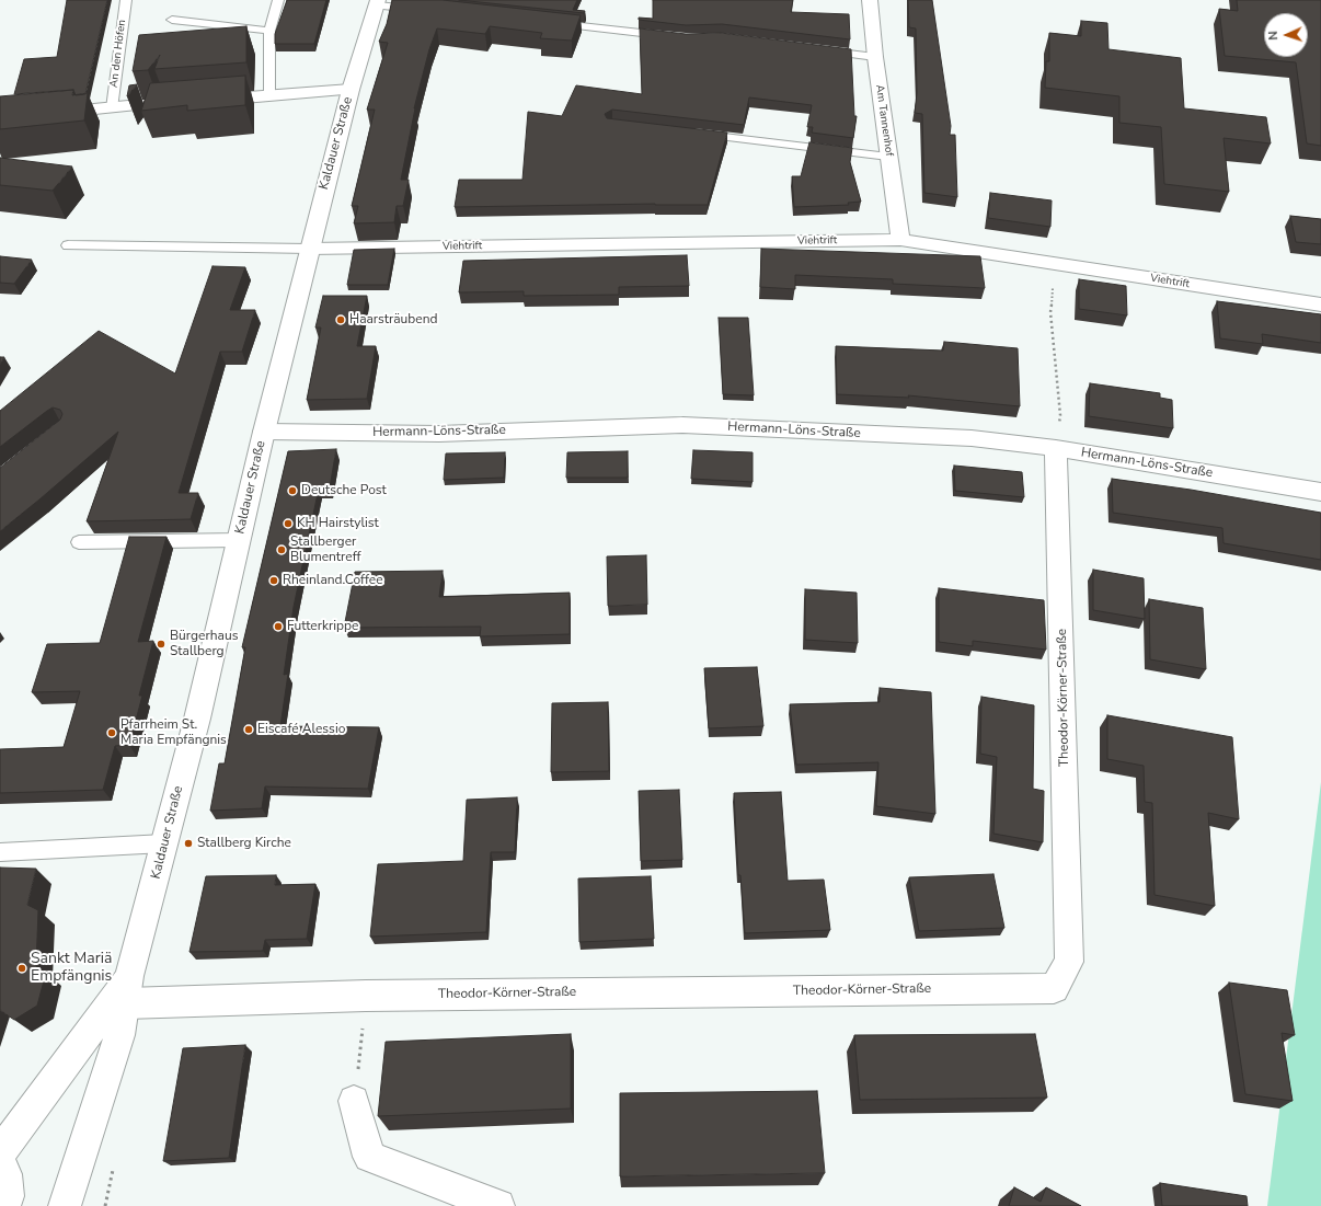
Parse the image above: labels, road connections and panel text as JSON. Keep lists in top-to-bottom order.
{
  "streets": {
    "street": [
      "An den Höfen",
      "Am Tannenhof",
      "Kaldauer Straße",
      "Viehtrift",
      "Hermann-Löns-Straße",
      "Theodor-Körner-Straße"
    ]
  },
  "crossings": [
    ["Am Tannenhof", "Viehtrift"],
    ["Kaldauer Straße", "Viehtrift"],
    ["Kaldauer Straße", "Hermann-Löns-Straße"],
    ["Kaldauer Straße", "Theodor-Körner-Straße"],
    ["Hermann-Löns-Straße", "Theodor-Körner-Straße"]
  ],
  "places": [
    "Haarsträubend",
    "Deutsche Post",
    "KH Hairstylist",
    "Stallberger Blumentreff",
    "Rheinland.Coffee",
    "Futterkrippe",
    "Bürgerhaus Stallberg",
    "Eiscafé Alessio",
    "Pfarrheim St. Maria Empfängnis",
    "Stallberg Kirche",
    "Sankt Mariä Empfängnis"
  ],
  "north": "left"
}
